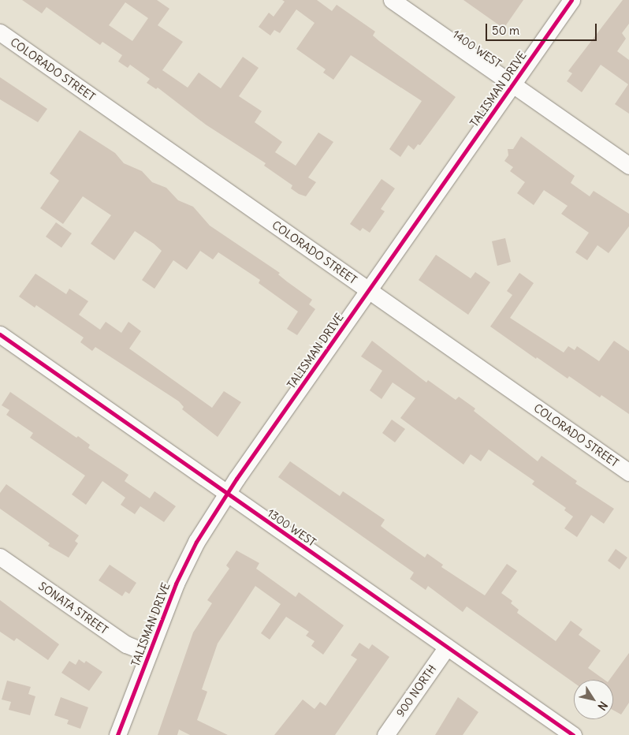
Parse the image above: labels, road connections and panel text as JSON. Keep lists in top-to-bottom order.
{
  "streets": {
    "street": [
      "1400 WEST",
      "COLORADO STREET",
      "TALISMAN DRIVE",
      "1300 WEST",
      "SONATA STREET",
      "900 NORTH"
    ]
  },
  "crossings": [
    ["1400 WEST", "TALISMAN DRIVE"],
    ["COLORADO STREET", "TALISMAN DRIVE"],
    ["TALISMAN DRIVE", "1300 WEST"],
    ["TALISMAN DRIVE", "SONATA STREET"],
    ["1300 WEST", "900 NORTH"]
  ],
  "scale_bar": "50 m",
  "north": "bottom right"
}
